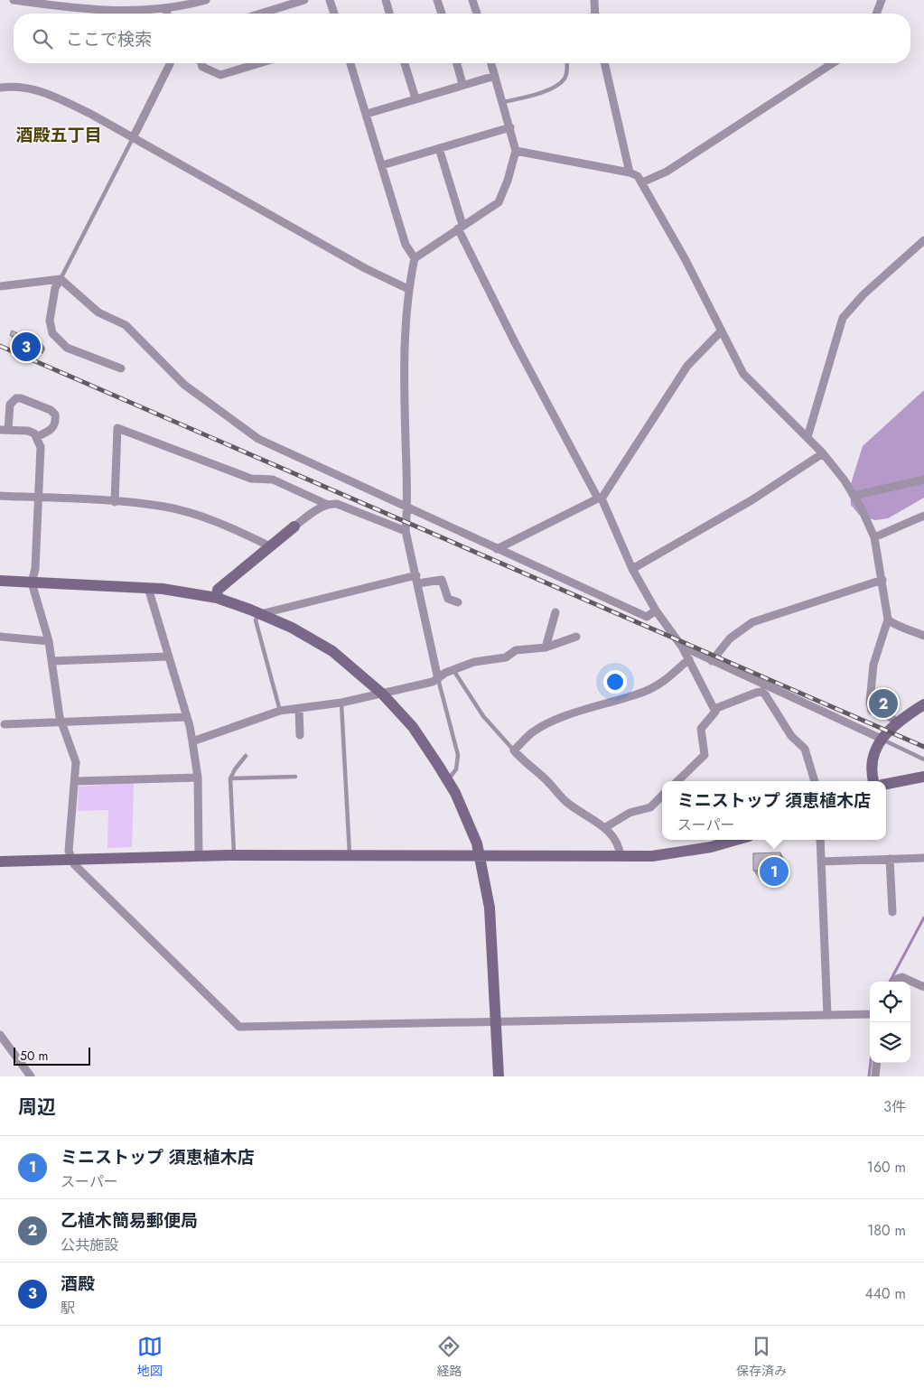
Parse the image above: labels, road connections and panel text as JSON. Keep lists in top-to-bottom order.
{
  "districts": ["酒殿五丁目"],
  "scale_bar": "50 m",
  "page": {
    "search": "ここで検索",
    "pins": ["3", "2", "1"],
    "popup": ["ミニストップ 須恵植木店", "スーパー"],
    "scale": "50 m",
    "heading": ["周辺", "3件"],
    "list": [
      {
        "mark": "1",
        "name": "ミニストップ 須恵植木店",
        "note": "スーパー",
        "value": "160 m"
      },
      {
        "mark": "2",
        "name": "乙植木簡易郵便局",
        "note": "公共施設",
        "value": "180 m"
      },
      {
        "mark": "3",
        "name": "酒殿",
        "note": "駅",
        "value": "440 m"
      }
    ],
    "nav": ["地図", "経路", "保存済み"]
  }
}
